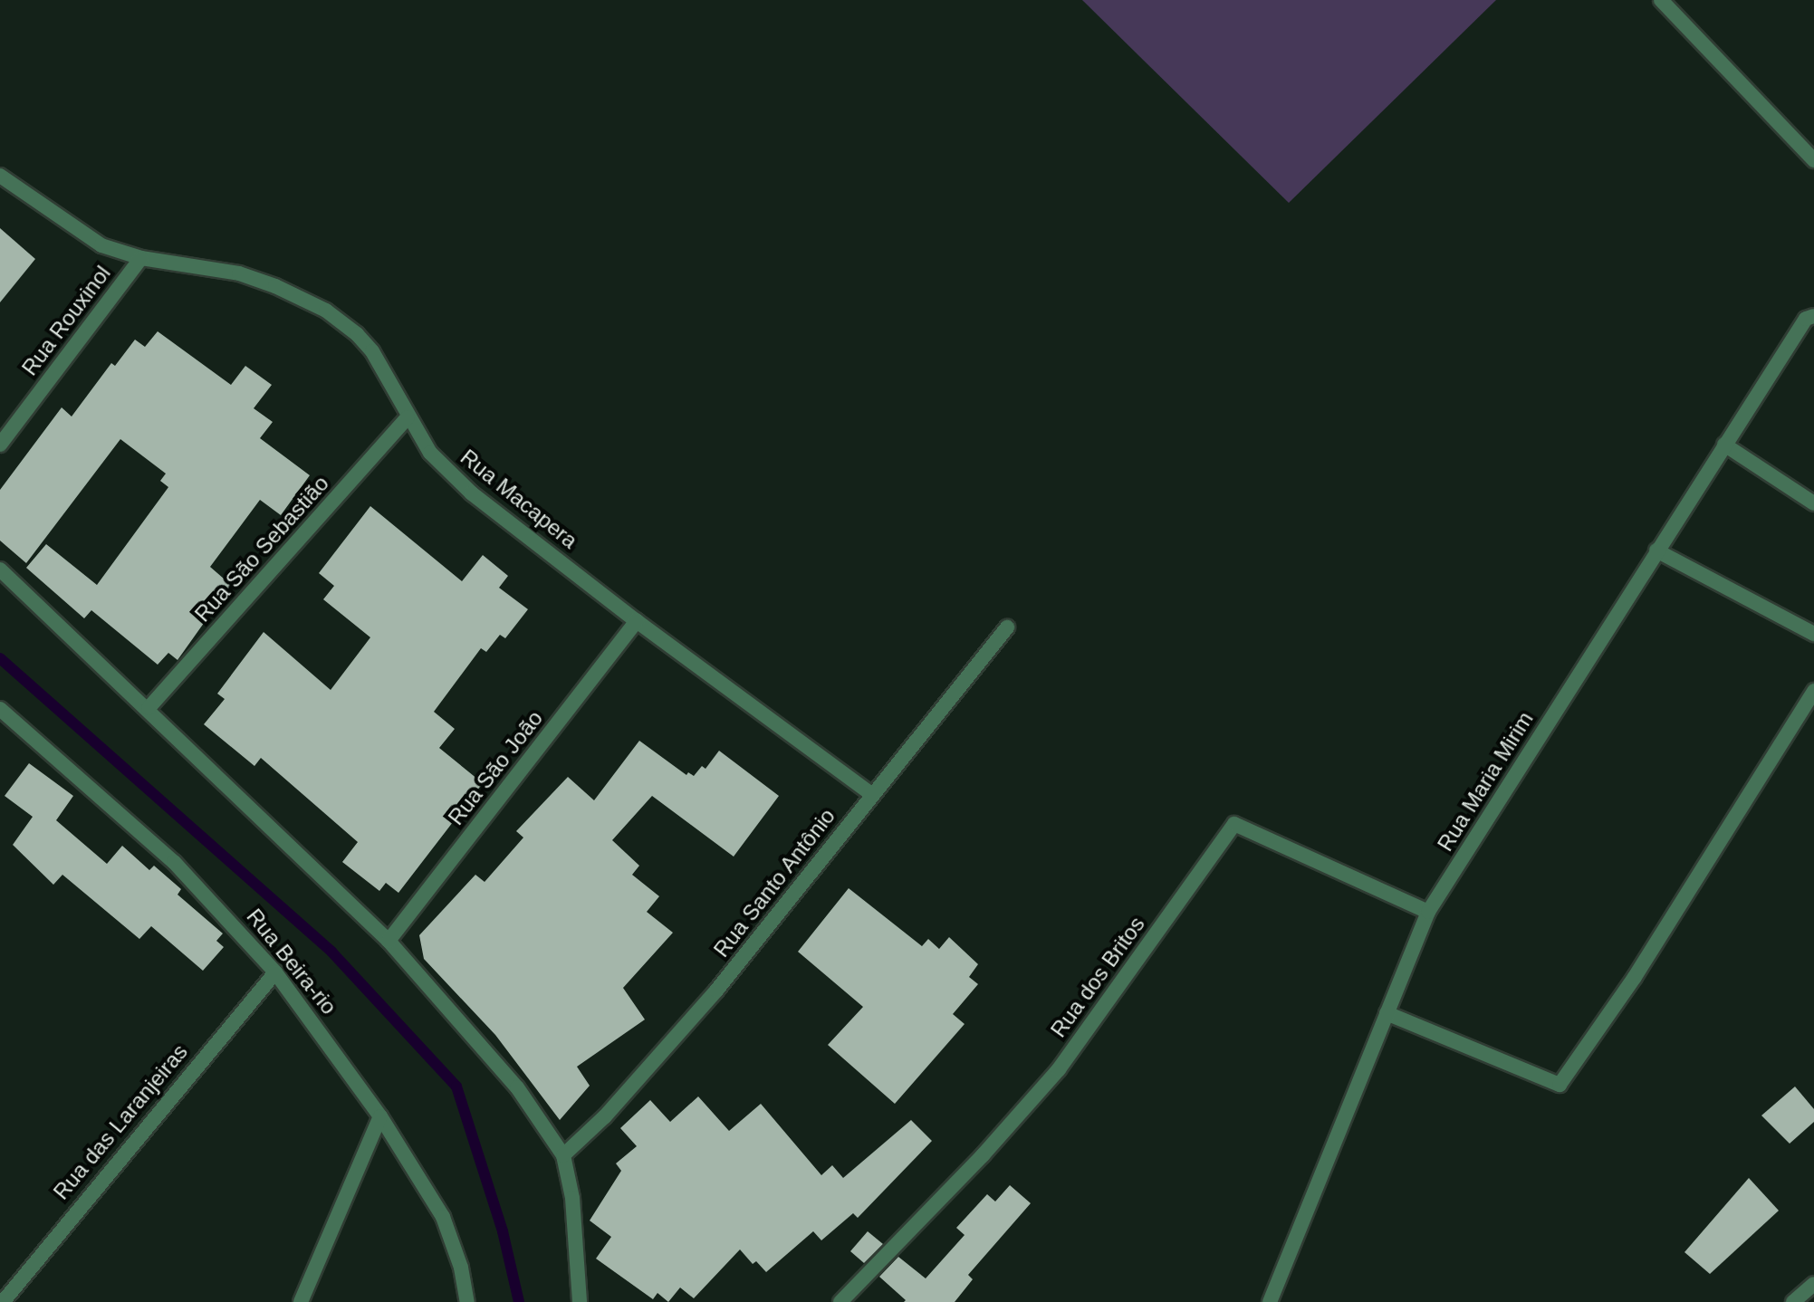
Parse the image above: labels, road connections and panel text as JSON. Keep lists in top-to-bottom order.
{
  "streets": {
    "street": [
      "Rua Rouxinol",
      "Rua Macapera",
      "Rua São Sebastião",
      "Rua São João",
      "Rua Maria Mirim",
      "Rua Santo Antônio",
      "Rua Beira-rio",
      "Rua dos Britos",
      "Rua das Laranjeiras"
    ]
  },
  "crossings": [
    ["Rua Rouxinol", "Rua Macapera"],
    ["Rua Macapera", "Rua São Sebastião"],
    ["Rua Macapera", "Rua São João"],
    ["Rua Macapera", "Rua Santo Antônio"],
    ["Rua Maria Mirim", "Rua dos Britos"],
    ["Rua Beira-rio", "Rua das Laranjeiras"]
  ]
}
